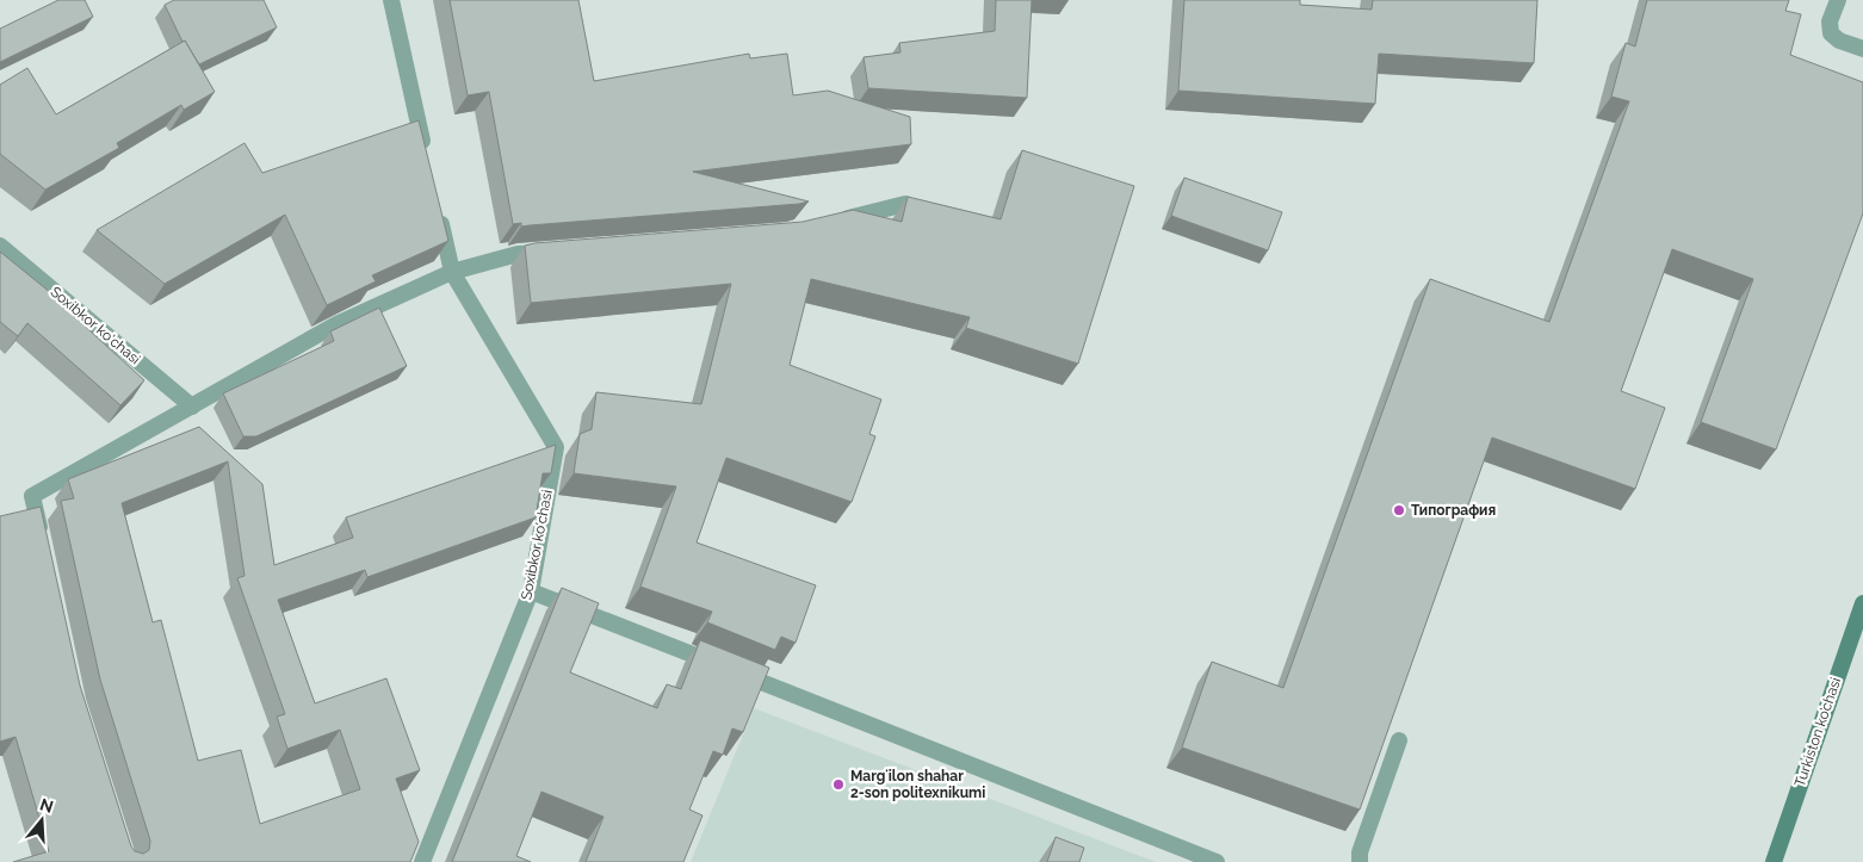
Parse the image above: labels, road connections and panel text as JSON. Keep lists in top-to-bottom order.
{
  "streets": {
    "main road": ["Turkiston ko’chasi"],
    "street": ["Soxibkor ko'chasi"]
  },
  "places": ["Типография", "Margʻilon shahar 2-son politexnikumi"],
  "north": "top"
}
